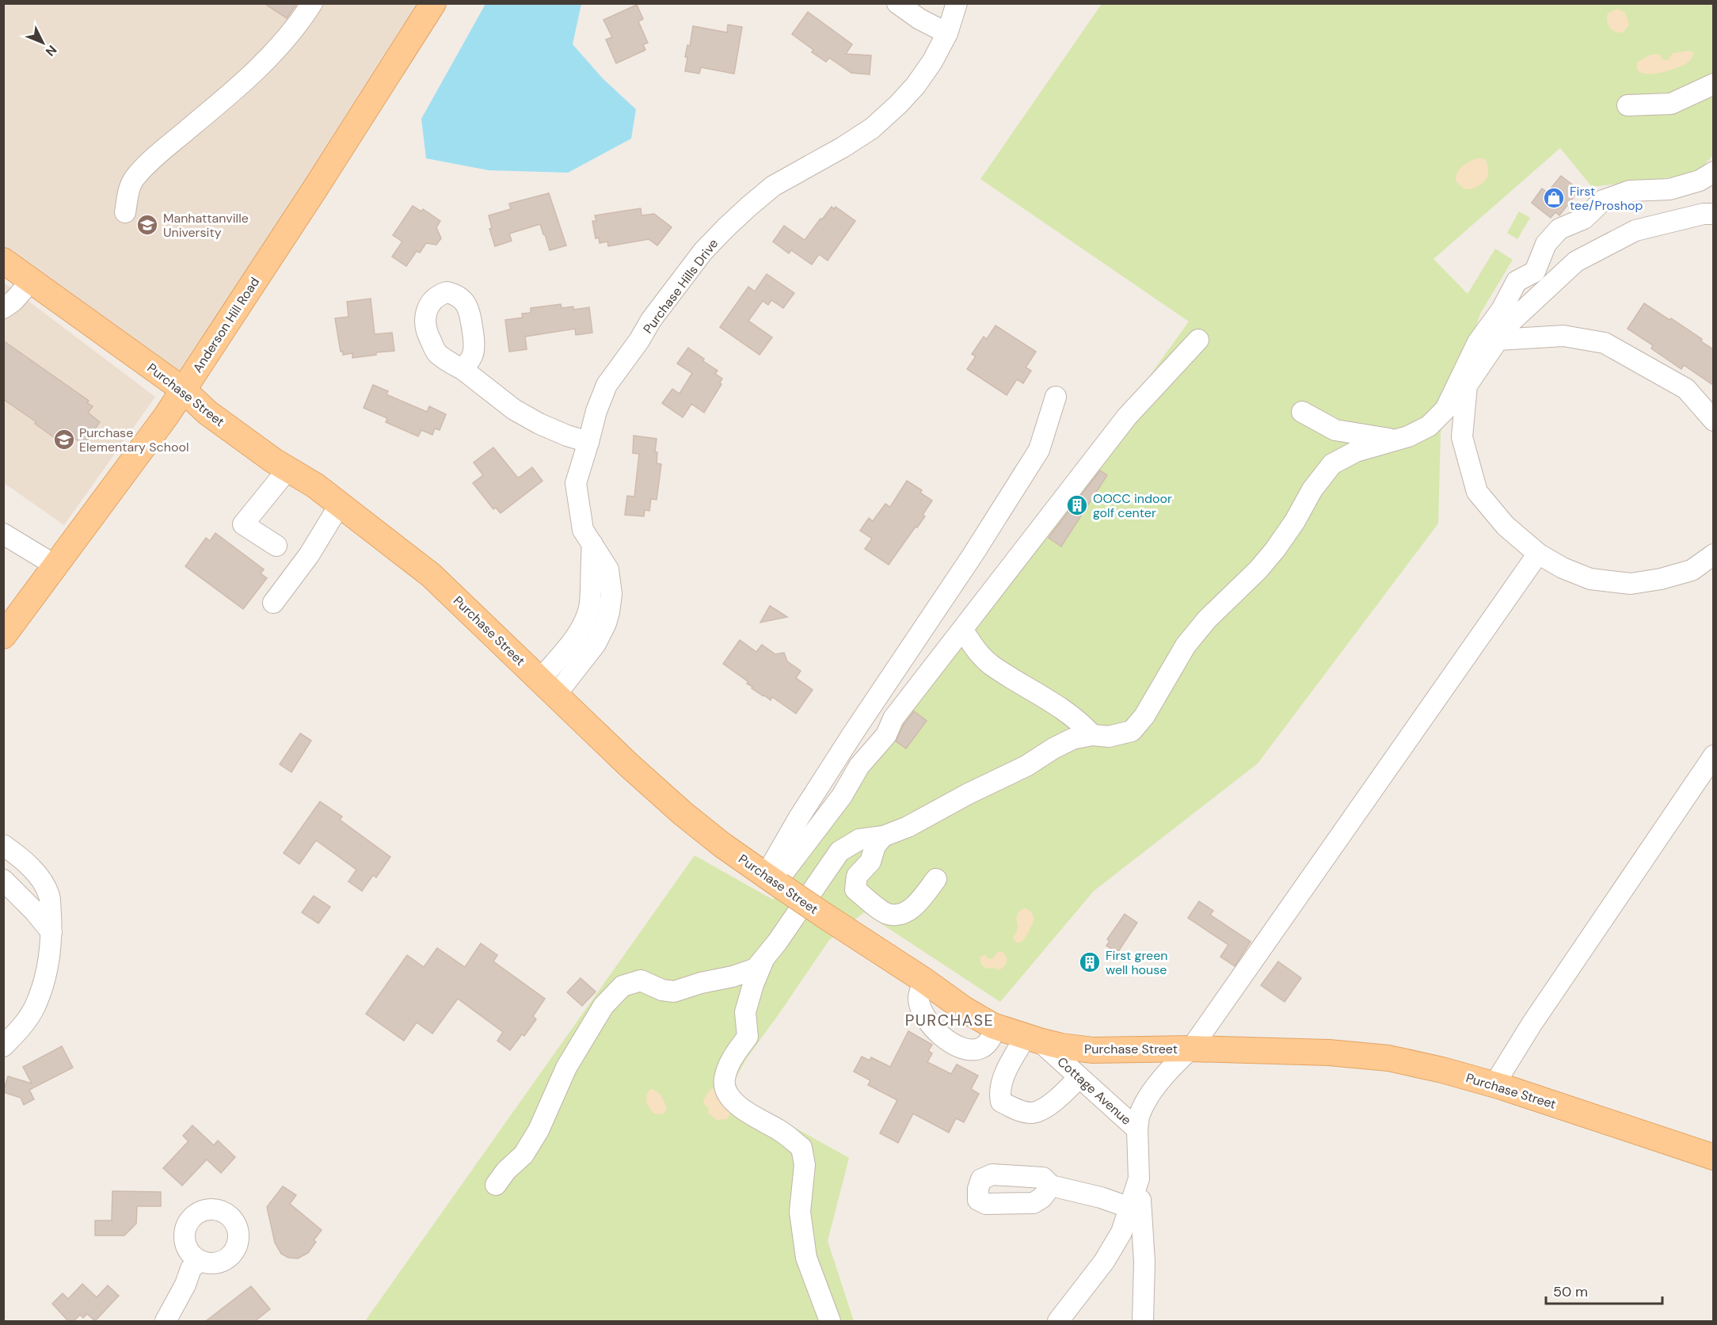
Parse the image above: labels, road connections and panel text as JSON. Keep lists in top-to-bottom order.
{
  "streets": {
    "main road": ["Anderson Hill Road", "Purchase Street"],
    "street": ["Purchase Hills Drive", "Cottage Avenue"]
  },
  "crossings": [
    ["Purchase Hills Drive", "Purchase Street"],
    ["Anderson Hill Road", "Purchase Street"],
    ["Purchase Street", "Cottage Avenue"]
  ],
  "districts": ["PURCHASE"],
  "places": {
    "shop": ["First tee/Proshop"],
    "school or university": ["Manhattanville University", "Purchase Elementary School"],
    "building": ["OOCC indoor golf center", "First green well house"]
  },
  "scale_bar": "50 m",
  "north": "bottom right"
}
